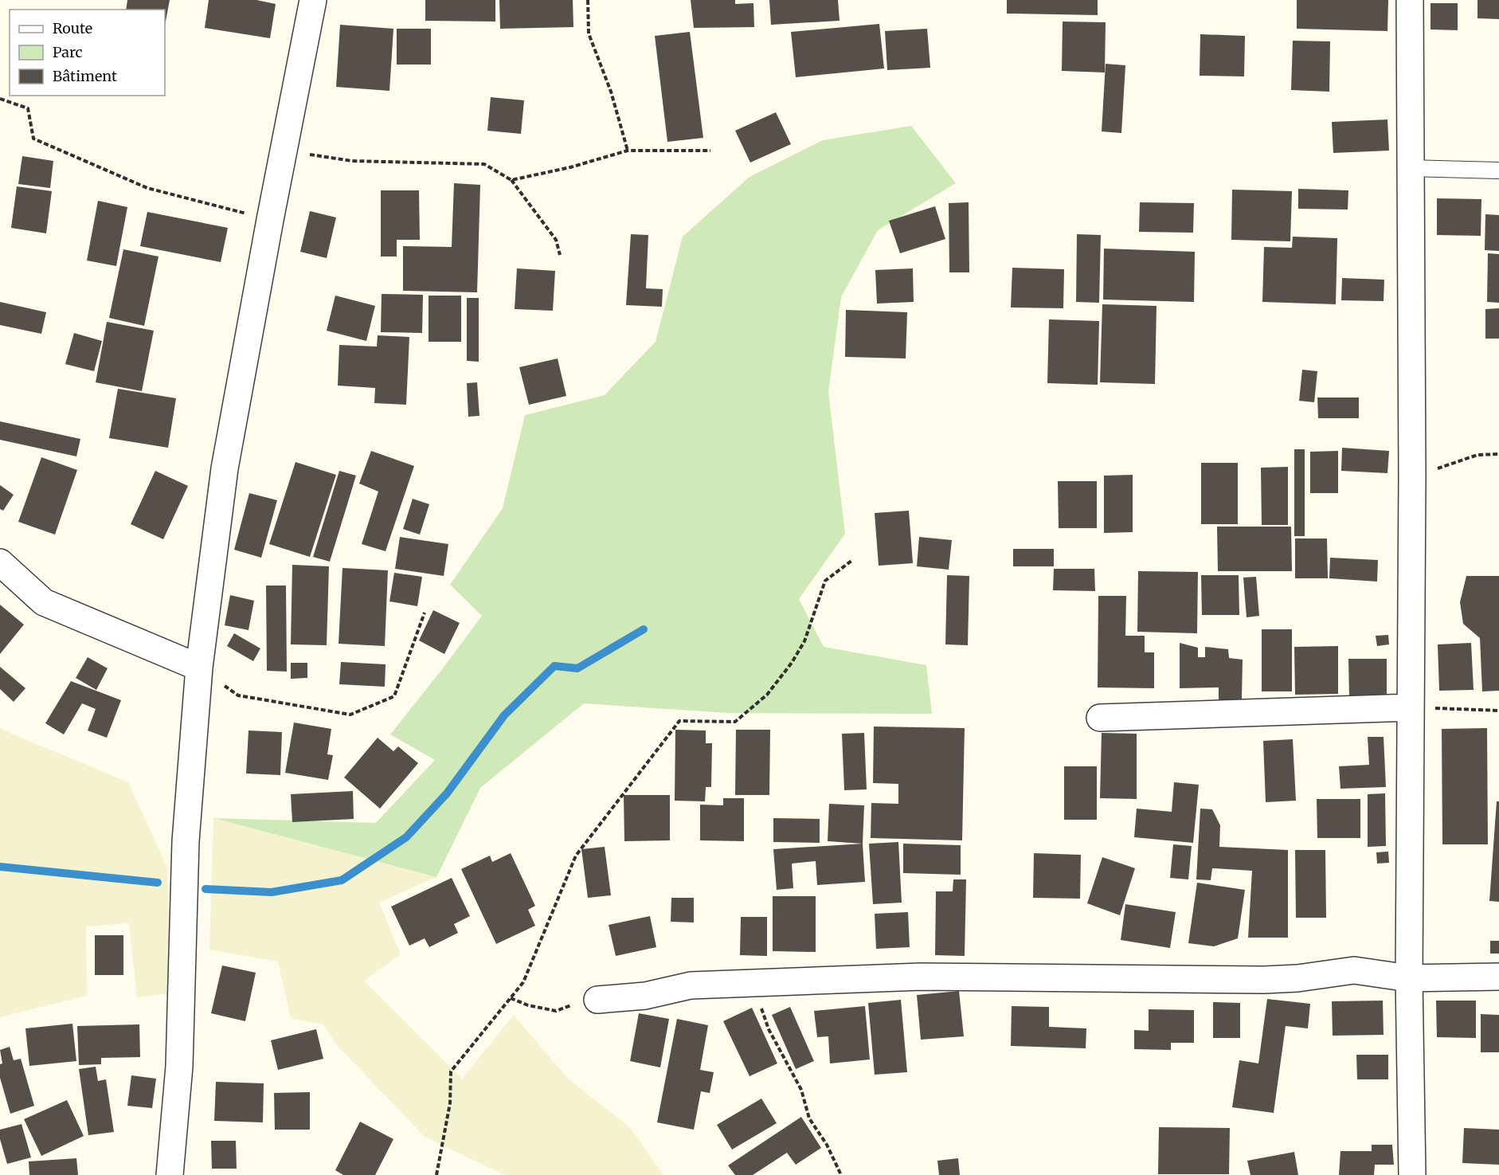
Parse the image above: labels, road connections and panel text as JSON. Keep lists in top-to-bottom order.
{
  "legend": ["Route", "Parc", "Bâtiment"]
}
